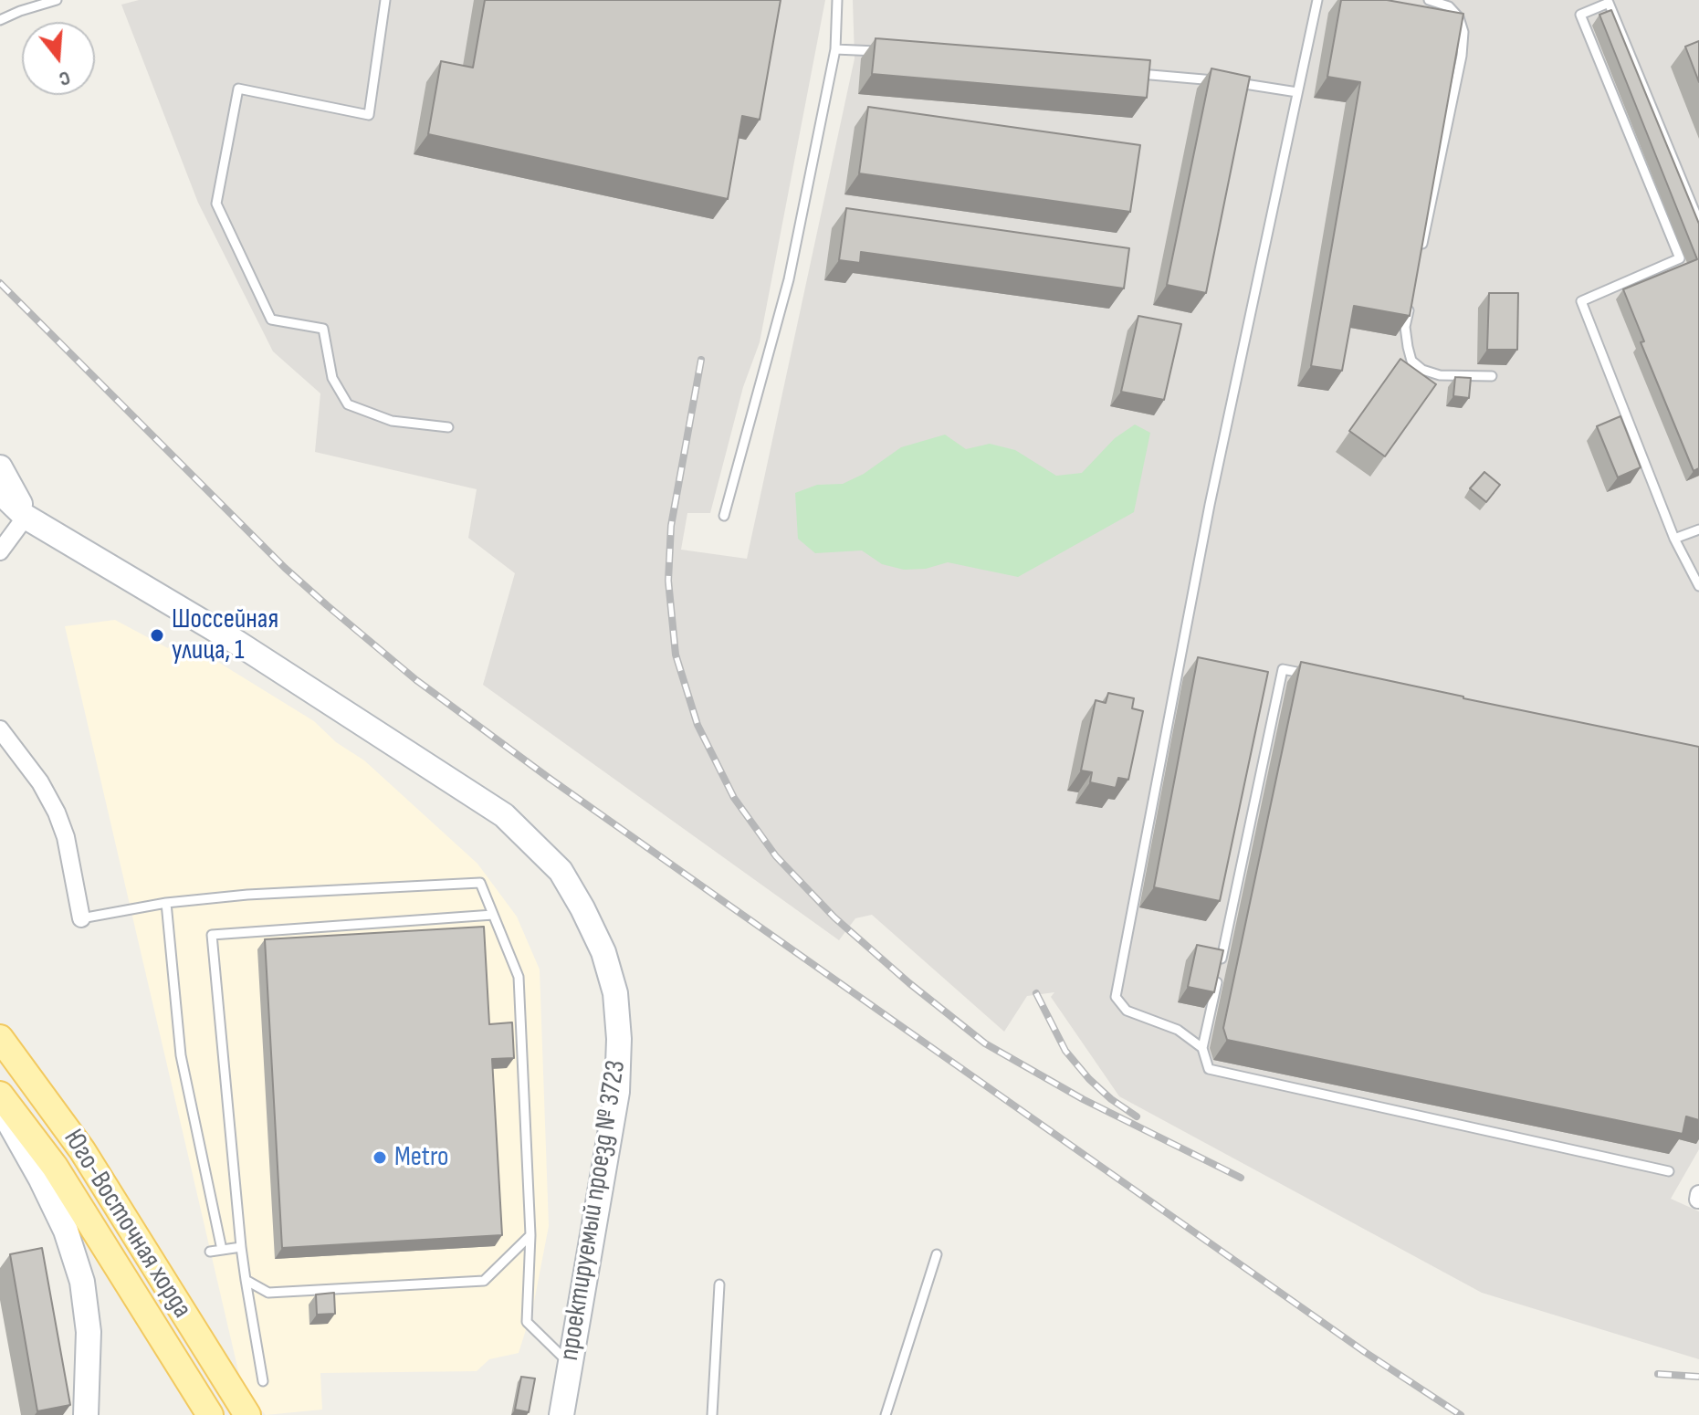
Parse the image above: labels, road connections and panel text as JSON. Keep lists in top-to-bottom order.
{
  "streets": {
    "main road": ["проектируемый проезд № 3723", "Юго-Восточная хорда"]
  },
  "places": ["Шоссейная улица, 1", "Metro"],
  "north": "bottom"
}
